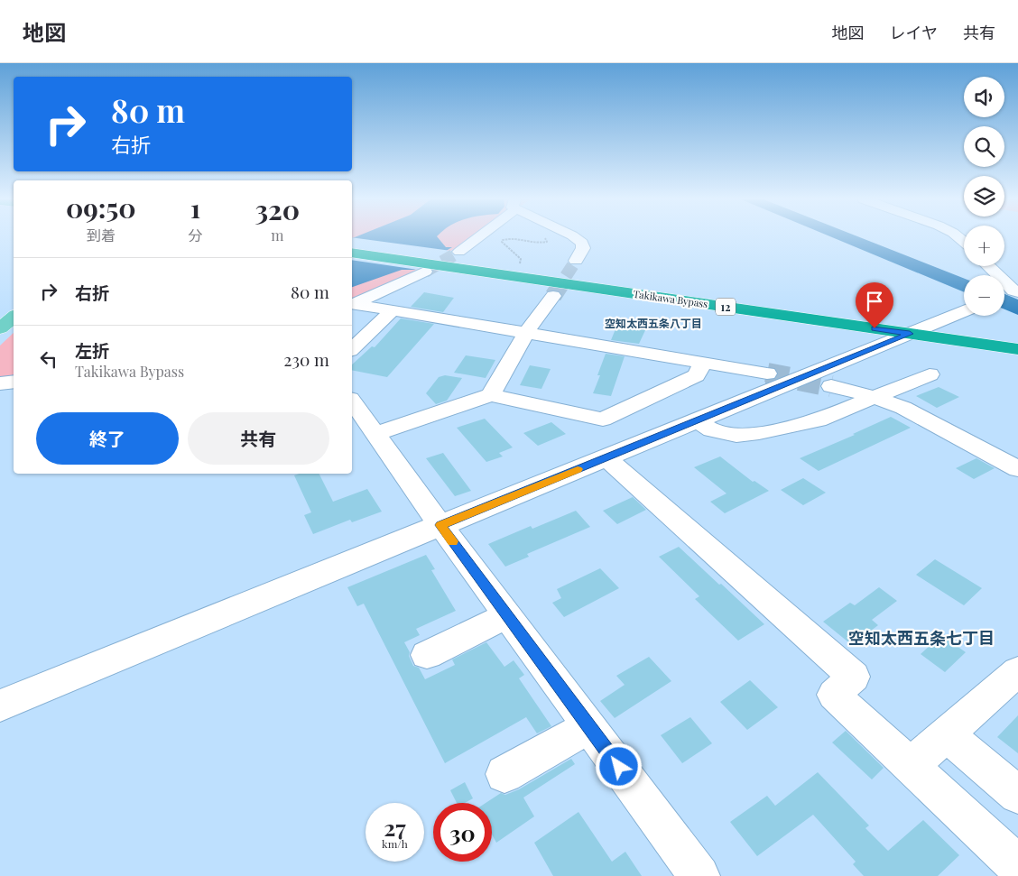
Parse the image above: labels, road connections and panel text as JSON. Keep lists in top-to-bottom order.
{
  "streets": {
    "highway": ["Takikawa Bypass", "12"]
  },
  "districts": ["空知太西五条八丁目", "空知太西五条七丁目"],
  "page": {
    "header": "地図",
    "nav": ["地図", "レイヤ", "共有"],
    "map_buttons": ["+", "−"],
    "turn": ["80 m", "右折"],
    "eta": [
      "09:50",
      "到着",
      "1",
      "分",
      "320",
      "m"
    ],
    "list": [
      {
        "name": "右折",
        "value": "80 m"
      },
      {
        "name": "左折",
        "note": "Takikawa Bypass",
        "value": "230 m"
      }
    ],
    "buttons": ["終了", "共有"],
    "speed": "27 km/h",
    "limit": "30"
  }
}
